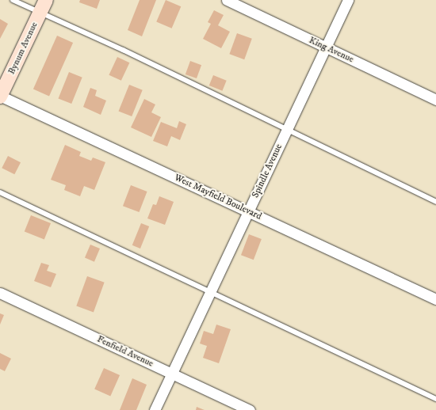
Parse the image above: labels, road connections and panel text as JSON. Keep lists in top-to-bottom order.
{
  "streets": {
    "main road": ["Bynum Avenue"],
    "street": [
      "King Avenue",
      "Spindle Avenue",
      "West Mayfield Boulevard",
      "Fenfield Avenue"
    ]
  },
  "crossings": [
    ["Bynum Avenue", "West Mayfield Boulevard"],
    ["King Avenue", "Spindle Avenue"],
    ["Spindle Avenue", "West Mayfield Boulevard"],
    ["Spindle Avenue", "Fenfield Avenue"]
  ]
}
